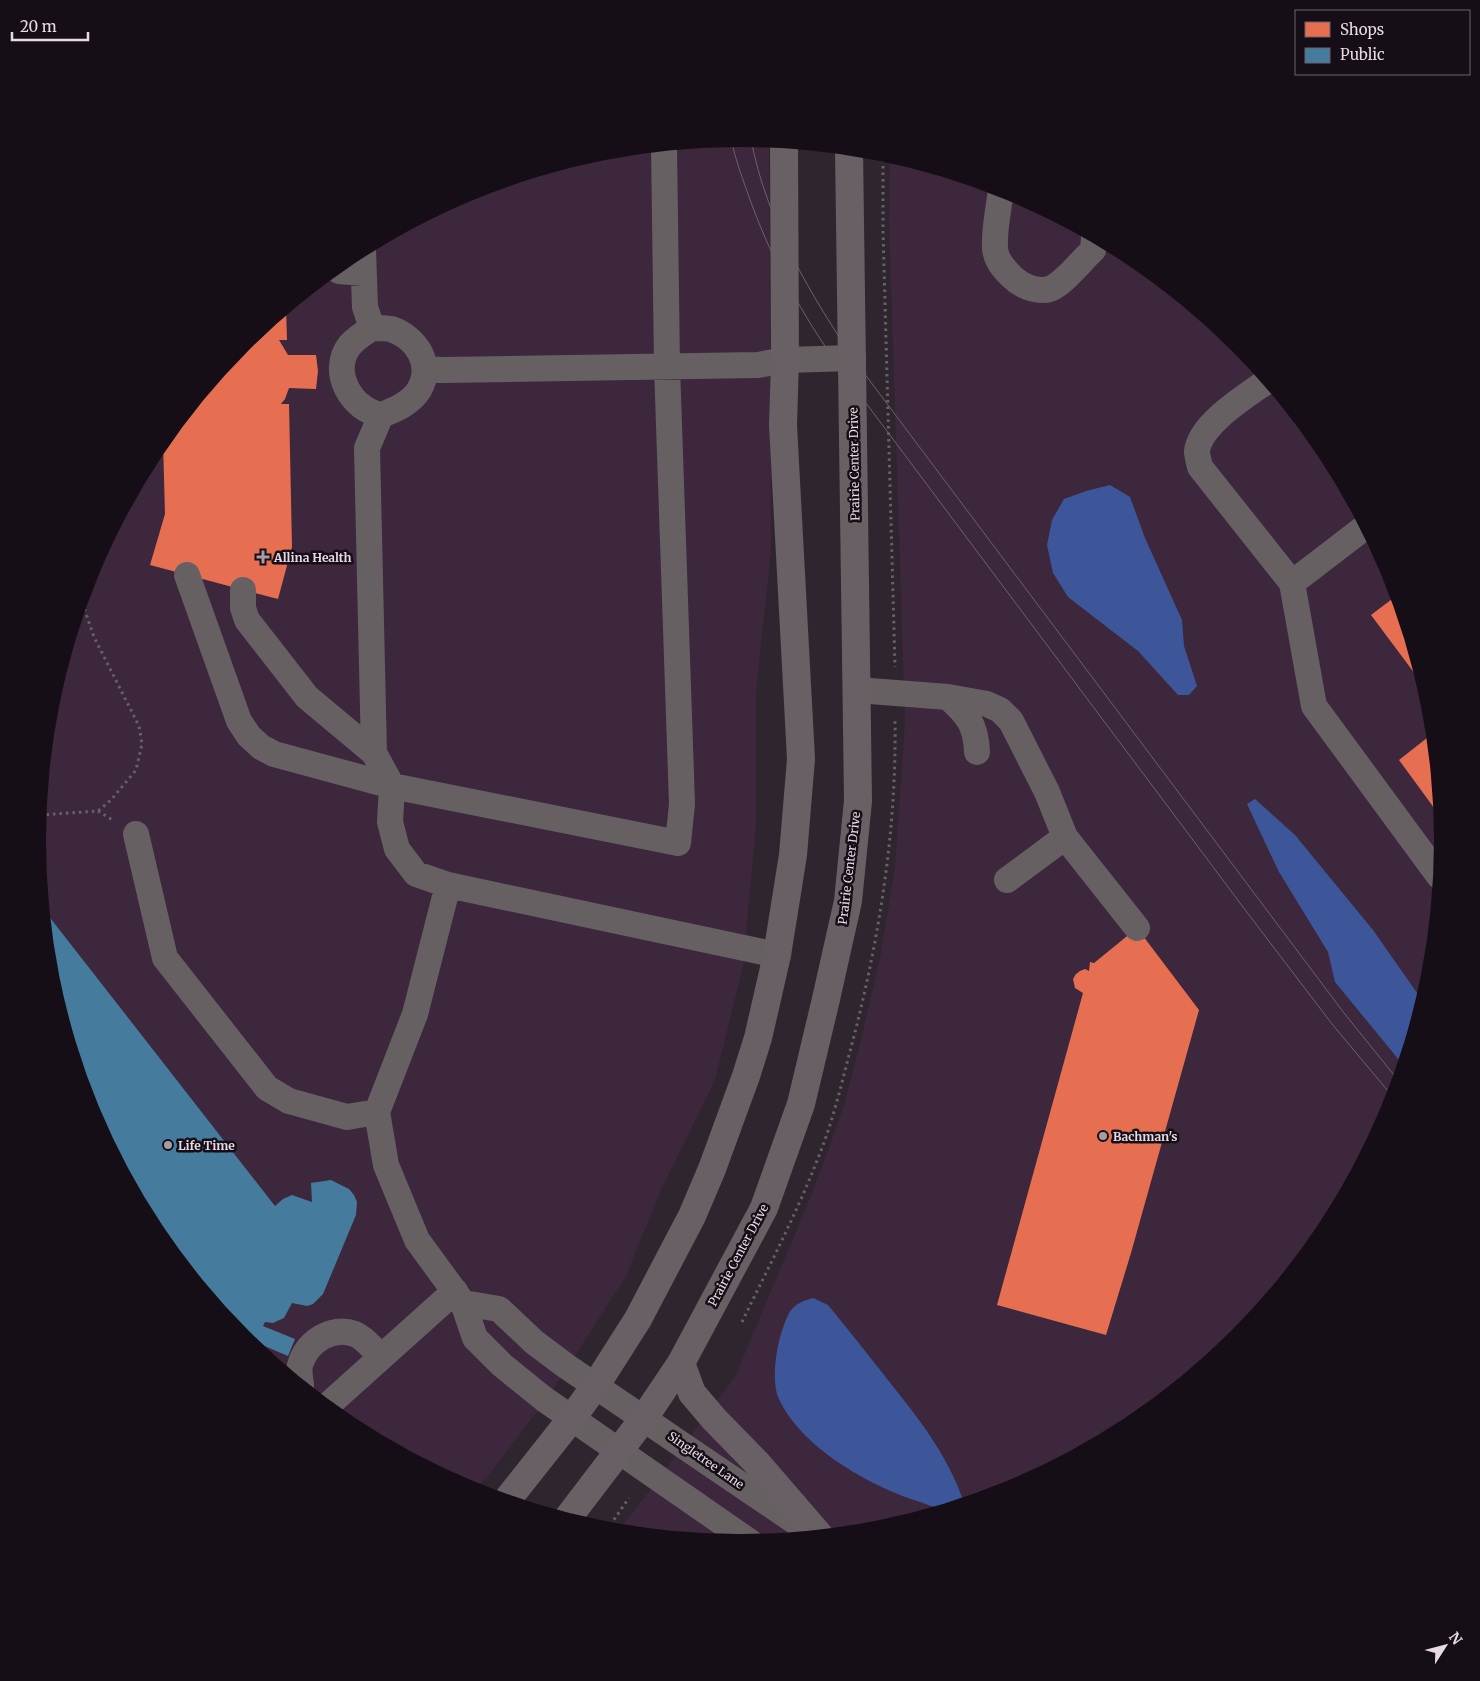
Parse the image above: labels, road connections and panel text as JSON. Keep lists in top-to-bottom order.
{
  "streets": {
    "main road": ["Prairie Center Drive"],
    "street": ["Singletree Lane"]
  },
  "crossings": [
    ["Prairie Center Drive", "Singletree Lane"]
  ],
  "places": {
    "health": ["Allina Health"],
    "other": ["Bachman's", "Life Time"]
  },
  "legend": ["Shops", "Public"],
  "scale_bar": "20 m",
  "north": "top right"
}
